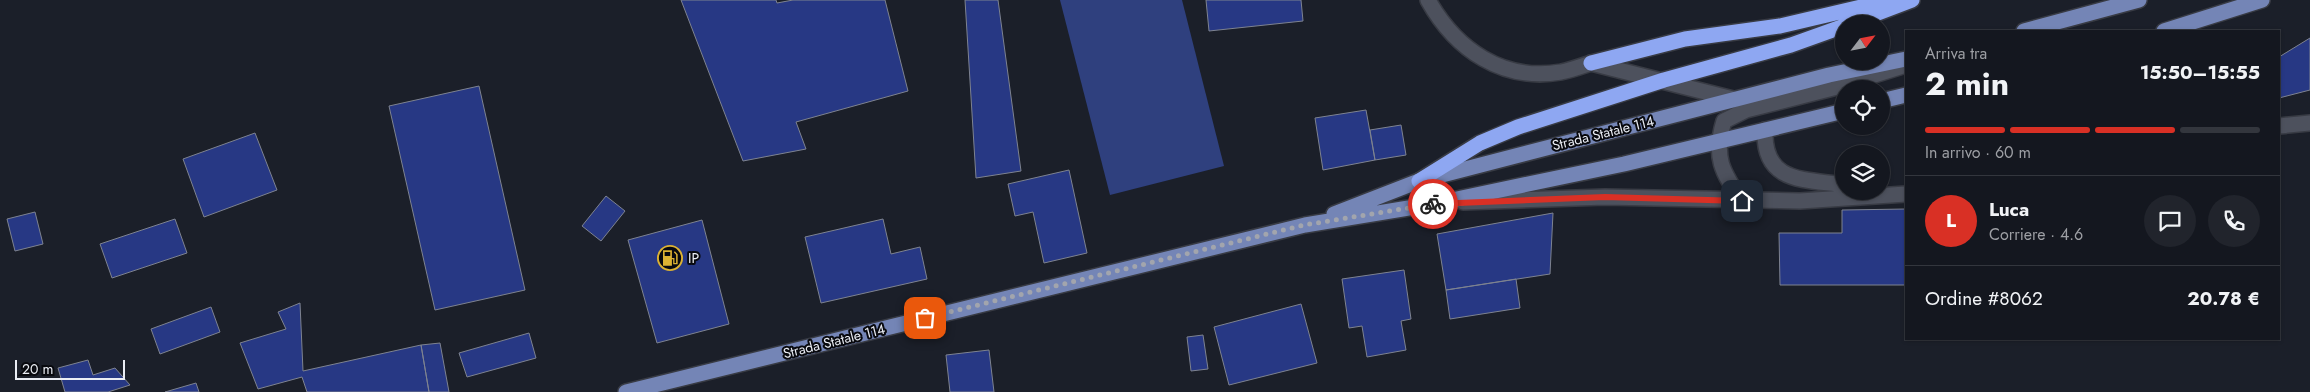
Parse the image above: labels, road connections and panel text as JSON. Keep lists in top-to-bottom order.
{
  "streets": {
    "main road": ["Strada Statale 114"]
  },
  "places": {
    "fuel station": ["IP"]
  },
  "scale_bar": "20 m",
  "north": "top right",
  "page": {
    "heading": ["2 min", "Arriva tra", "15:50–15:55"],
    "panel": [
      "Luca",
      "Corriere · 4.6",
      "Ordine #8062",
      "20.78 €"
    ],
    "bar": "In arrivo · 60 m",
    "round": "L",
    "scale": "20 m"
  }
}
